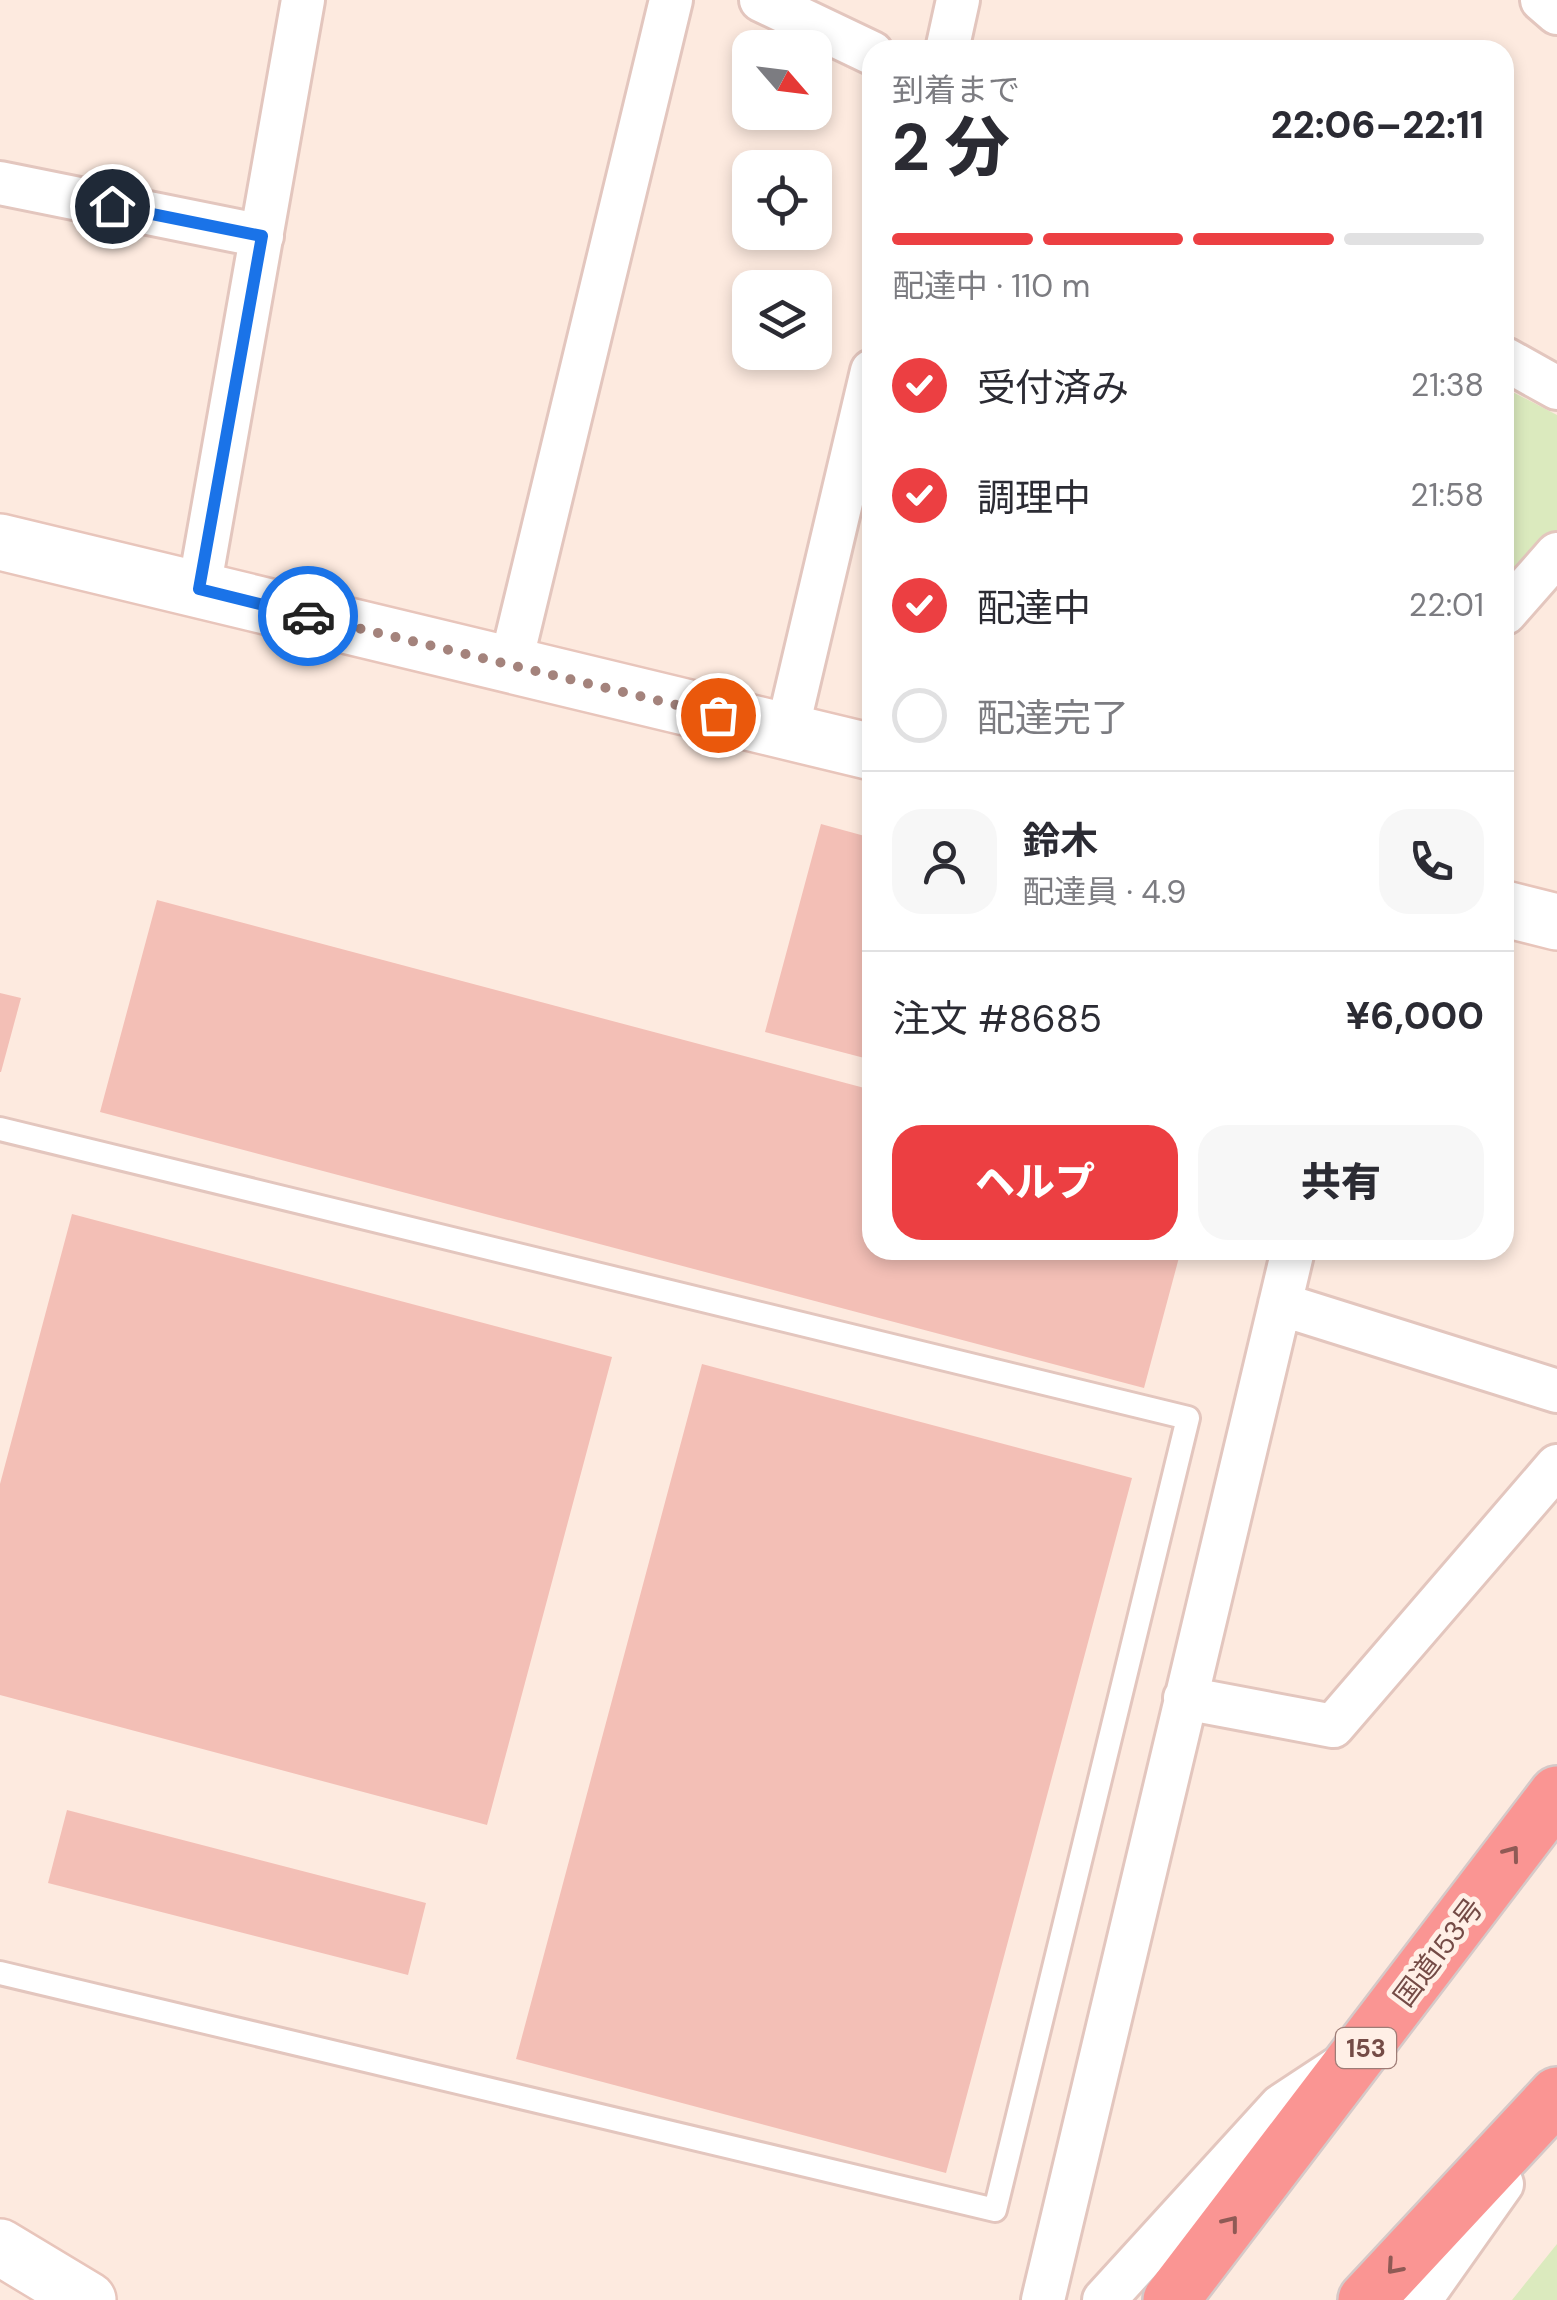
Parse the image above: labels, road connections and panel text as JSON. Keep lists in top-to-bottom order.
{
  "streets": {
    "highway": ["国道153号", "153"]
  },
  "north": "bottom right",
  "page": {
    "heading": ["2 分", "到着まで", "22:06–22:11"],
    "panel": [
      "鈴木",
      "配達員 · 4.9",
      "注文 #8685",
      "¥6,000"
    ],
    "bar": "配達中 · 110 m",
    "list": [
      ["受付済み", "21:38"],
      ["調理中", "21:58"],
      ["配達中", "22:01"],
      "配達完了"
    ],
    "buttons": ["ヘルプ", "共有"]
  }
}
